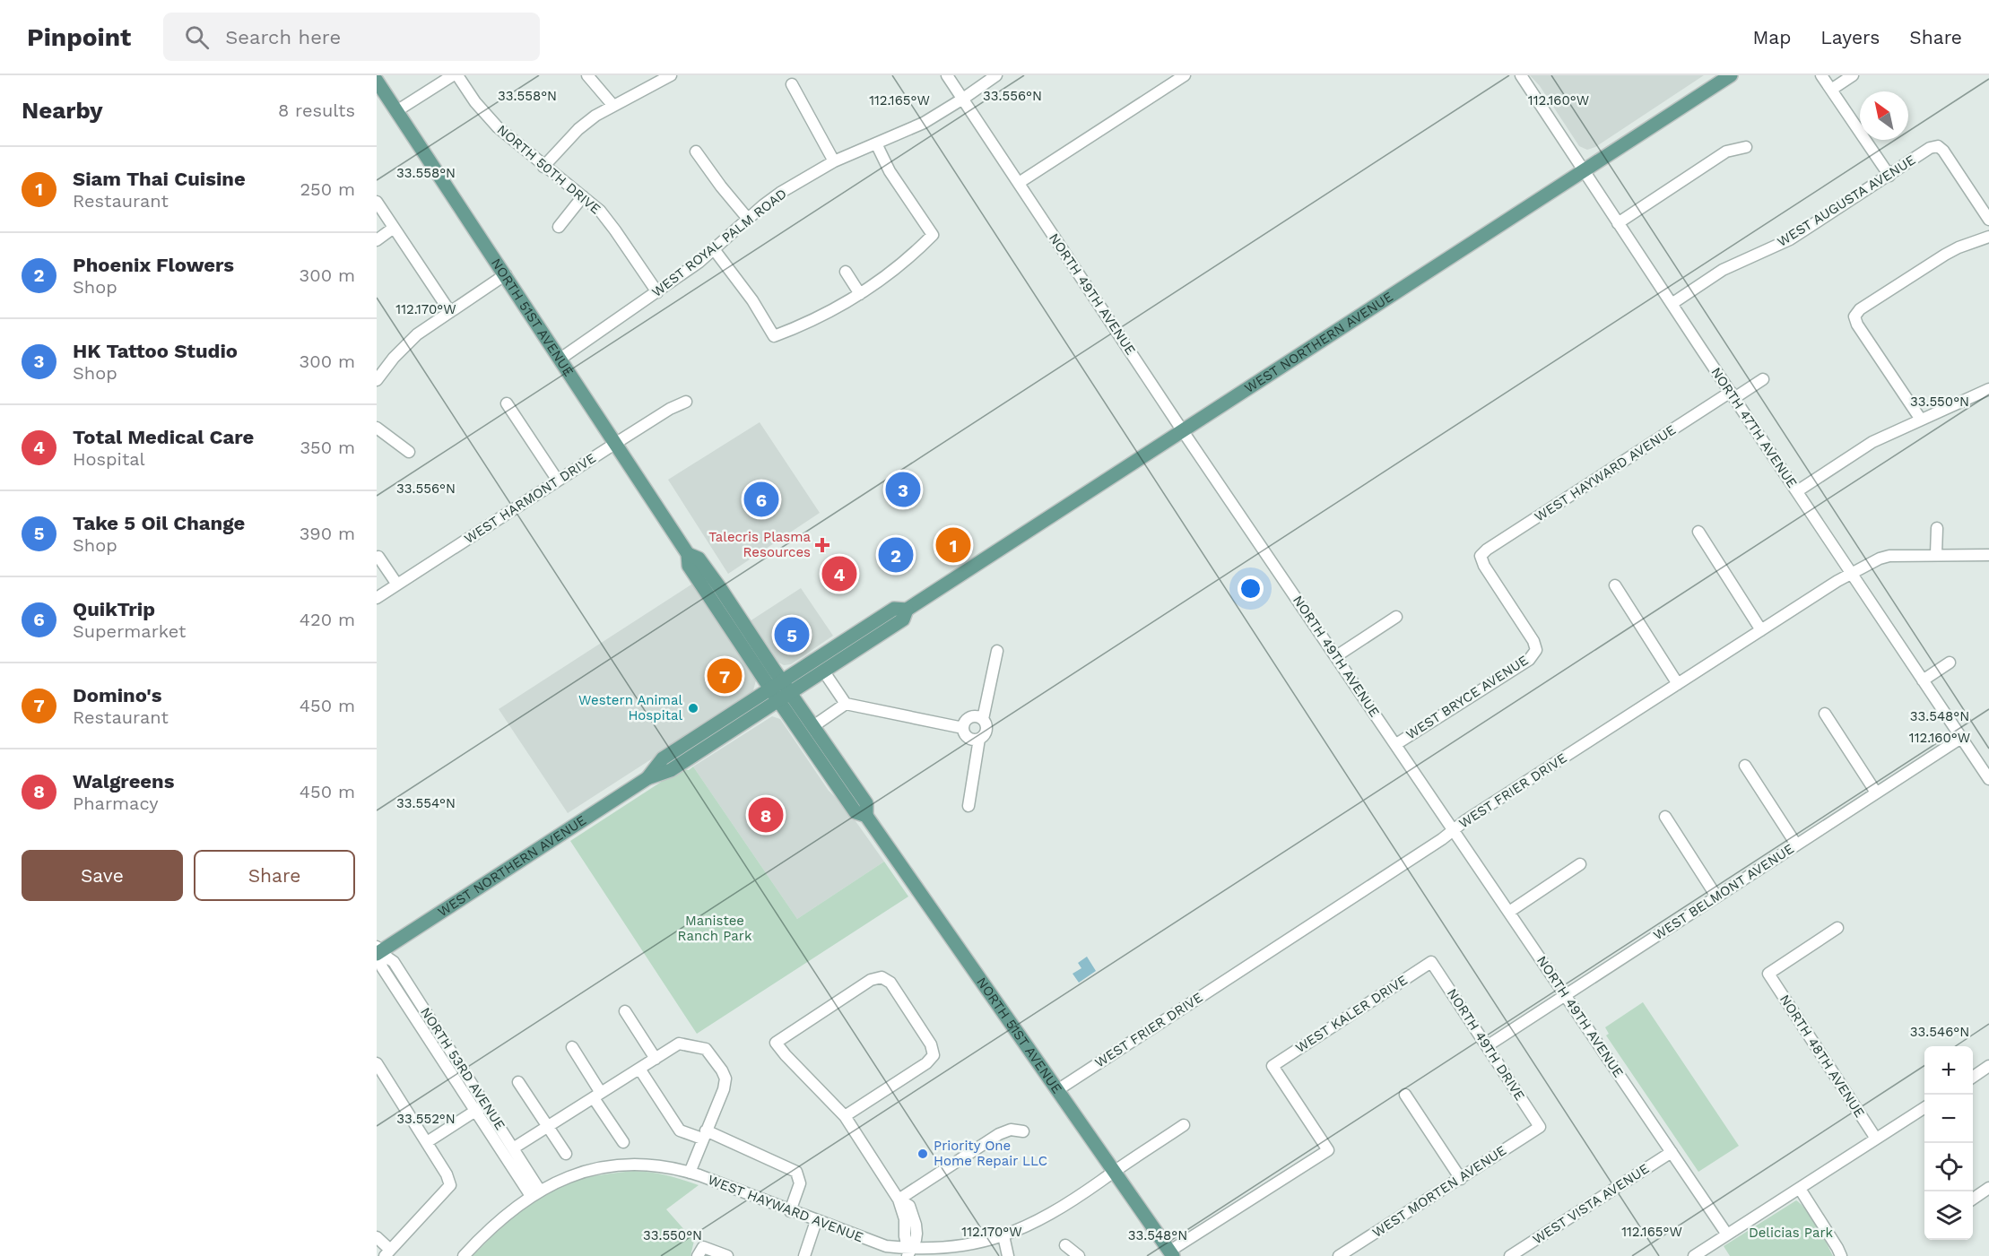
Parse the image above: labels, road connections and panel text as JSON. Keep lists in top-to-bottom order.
{
  "streets": {
    "main road": ["NORTH 51ST AVENUE", "WEST NORTHERN AVENUE"],
    "street": [
      "NORTH 50TH DRIVE",
      "WEST AUGUSTA AVENUE",
      "WEST ROYAL PALM ROAD",
      "NORTH 49TH AVENUE",
      "NORTH 47TH AVENUE",
      "WEST HAYWARD AVENUE",
      "WEST HARMONT DRIVE",
      "WEST BRYCE AVENUE",
      "WEST FRIER DRIVE",
      "WEST BELMONT AVENUE",
      "WEST KALER DRIVE",
      "NORTH 49TH DRIVE",
      "NORTH 48TH AVENUE",
      "NORTH 53RD AVENUE",
      "WEST MORTEN AVENUE",
      "WEST VISTA AVENUE"
    ]
  },
  "crossings": [
    ["NORTH 50TH DRIVE", "WEST ROYAL PALM ROAD"],
    ["WEST AUGUSTA AVENUE", "NORTH 47TH AVENUE"],
    ["WEST ROYAL PALM ROAD", "NORTH 49TH AVENUE"],
    ["WEST ROYAL PALM ROAD", "NORTH 51ST AVENUE"],
    ["NORTH 49TH AVENUE", "WEST NORTHERN AVENUE"],
    ["NORTH 49TH AVENUE", "WEST BRYCE AVENUE"],
    ["NORTH 49TH AVENUE", "WEST FRIER DRIVE"],
    ["NORTH 49TH AVENUE", "WEST BELMONT AVENUE"],
    ["NORTH 49TH AVENUE", "WEST VISTA AVENUE"],
    ["NORTH 51ST AVENUE", "WEST NORTHERN AVENUE"],
    ["NORTH 51ST AVENUE", "WEST HAYWARD AVENUE"],
    ["NORTH 51ST AVENUE", "WEST HARMONT DRIVE"],
    ["NORTH 51ST AVENUE", "WEST FRIER DRIVE"],
    ["NORTH 51ST AVENUE", "WEST KALER DRIVE"],
    ["WEST NORTHERN AVENUE", "NORTH 47TH AVENUE"],
    ["WEST NORTHERN AVENUE", "NORTH 53RD AVENUE"],
    ["NORTH 47TH AVENUE", "WEST HAYWARD AVENUE"],
    ["NORTH 47TH AVENUE", "WEST FRIER DRIVE"],
    ["NORTH 47TH AVENUE", "WEST BELMONT AVENUE"],
    ["WEST HAYWARD AVENUE", "WEST BRYCE AVENUE"],
    ["WEST HAYWARD AVENUE", "NORTH 53RD AVENUE"],
    ["WEST BELMONT AVENUE", "NORTH 49TH DRIVE"],
    ["WEST KALER DRIVE", "NORTH 49TH DRIVE"],
    ["NORTH 49TH DRIVE", "WEST MORTEN AVENUE"]
  ],
  "parks": ["Manistee Ranch Park", "Delicias Park"],
  "places": {
    "health": ["Talecris Plasma Resources"],
    "other": ["Western Animal Hospital", "Priority One Home Repair LLC"]
  },
  "north": "top left",
  "page": {
    "header": "Pinpoint",
    "search": "Search here",
    "nav": ["Map", "Layers", "Share"],
    "heading": ["Nearby", "8 results"],
    "list": [
      {
        "mark": "1",
        "name": "Siam Thai Cuisine",
        "note": "Restaurant",
        "value": "250 m"
      },
      {
        "mark": "2",
        "name": "Phoenix Flowers",
        "note": "Shop",
        "value": "300 m"
      },
      {
        "mark": "3",
        "name": "HK Tattoo Studio",
        "note": "Shop",
        "value": "300 m"
      },
      {
        "mark": "4",
        "name": "Total Medical Care",
        "note": "Hospital",
        "value": "350 m"
      },
      {
        "mark": "5",
        "name": "Take 5 Oil Change",
        "note": "Shop",
        "value": "390 m"
      },
      {
        "mark": "6",
        "name": "QuikTrip",
        "note": "Supermarket",
        "value": "420 m"
      },
      {
        "mark": "7",
        "name": "Domino's",
        "note": "Restaurant",
        "value": "450 m"
      },
      {
        "mark": "8",
        "name": "Walgreens",
        "note": "Pharmacy",
        "value": "450 m"
      }
    ],
    "pins": [
      "3",
      "6",
      "1",
      "2",
      "4",
      "5",
      "7",
      "8"
    ],
    "buttons": ["Save", "Share"],
    "map_buttons": ["+", "−"]
  },
  "coordinates": [
    "33.558°N",
    "33.556°N",
    "112.165°W",
    "112.160°W",
    "112.170°W",
    "33.550°N",
    "33.548°N",
    "33.554°N",
    "33.546°N",
    "33.552°N"
  ]
}
